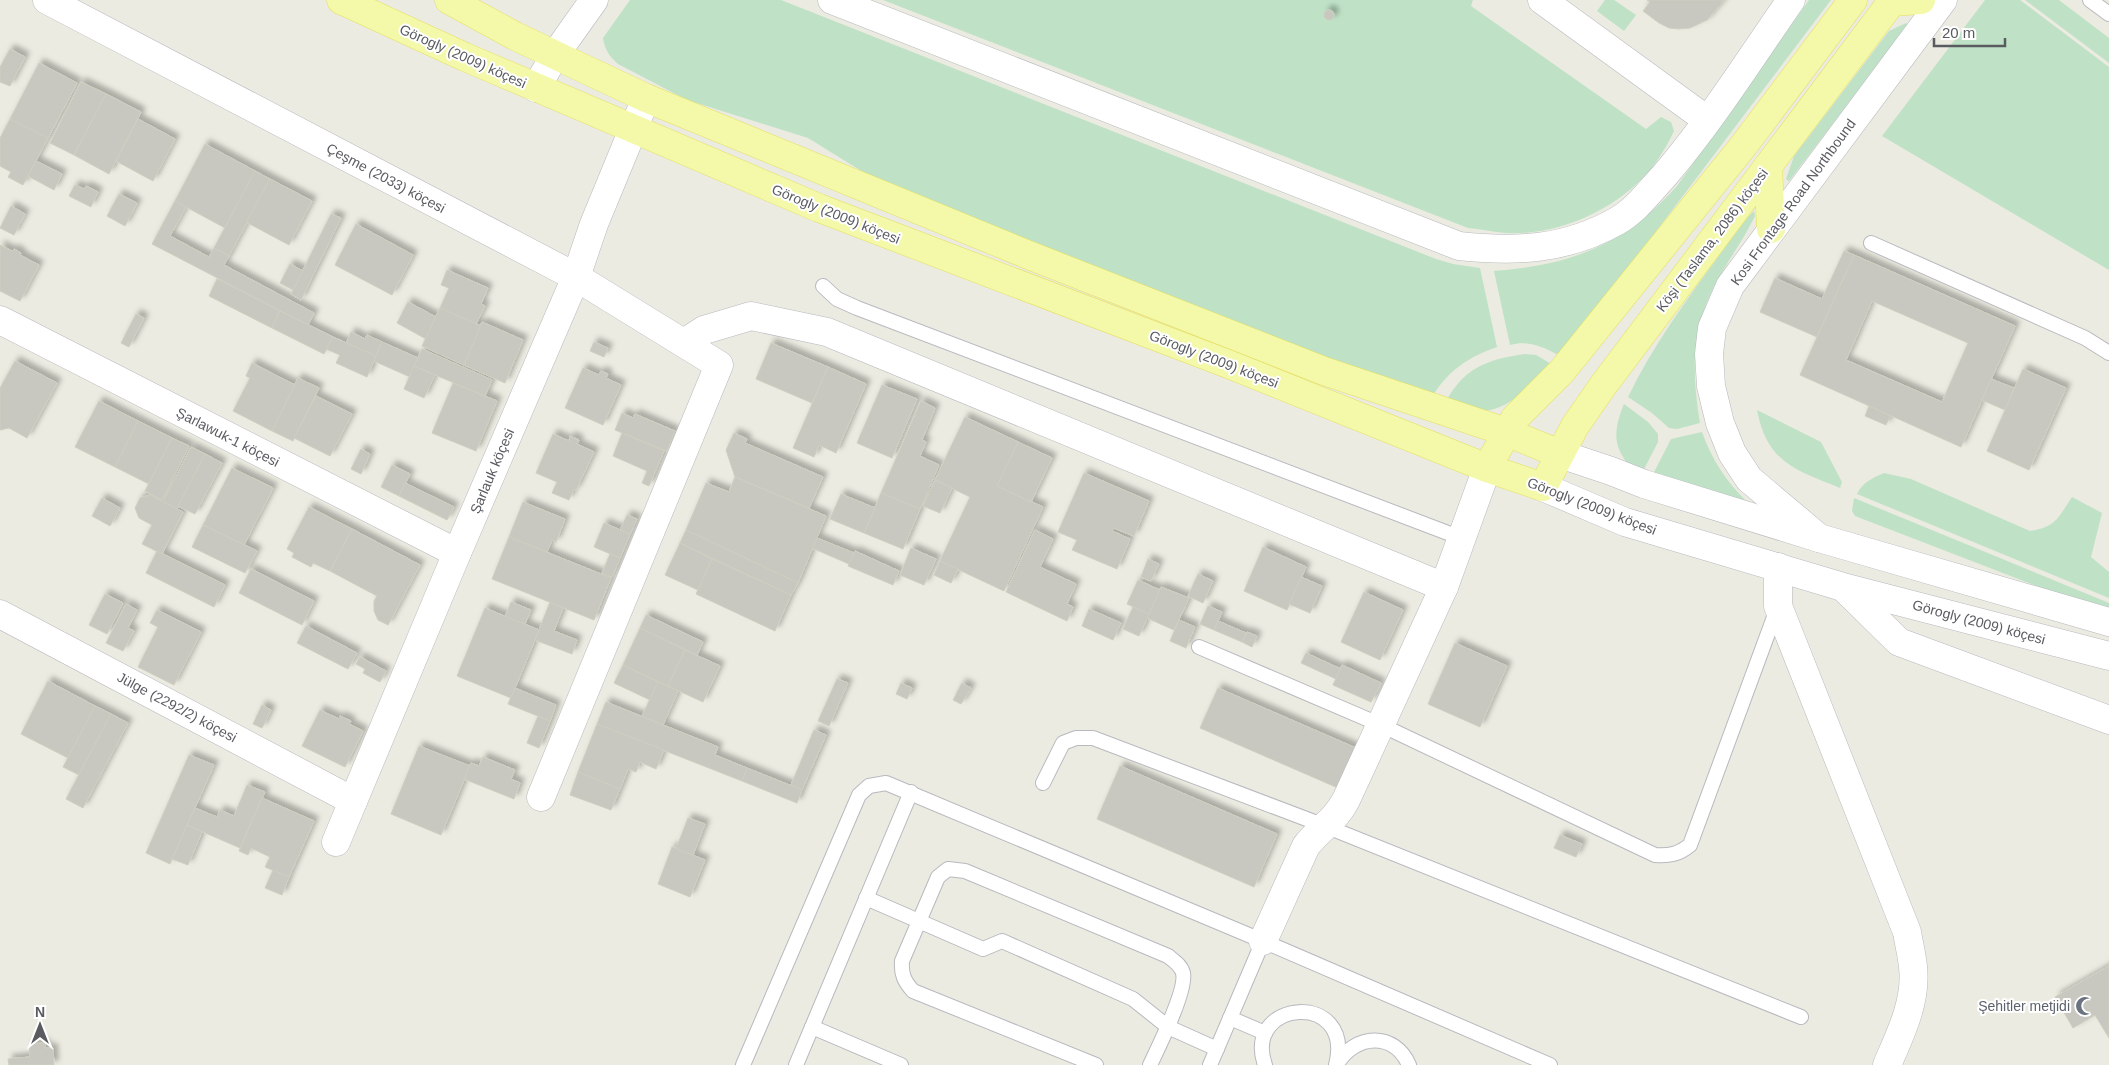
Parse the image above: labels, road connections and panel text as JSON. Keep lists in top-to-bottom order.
{
  "streets": {
    "main road": ["Görogly (2009) köçesi", "Köşi (Taslama, 2086) köçesi"],
    "street": [
      "Çeşme (2033) köçesi",
      "Kosi Frontage Road Northbound",
      "Şarlawuk-1 köçesi",
      "Şarlauk köçesi",
      "Jülge (2292/2) köçesi"
    ]
  },
  "crossings": [
    ["Görogly (2009) köçesi", "Kosi Frontage Road Northbound"],
    ["Görogly (2009) köçesi", "Köşi (Taslama, 2086) köçesi"],
    ["Görogly (2009) köçesi", "Şarlauk köçesi"],
    ["Çeşme (2033) köçesi", "Şarlauk köçesi"],
    ["Şarlawuk-1 köçesi", "Şarlauk köçesi"],
    ["Şarlauk köçesi", "Jülge (2292/2) köçesi"]
  ],
  "places": {
    "mosque": ["Şehitler metjidi"]
  },
  "scale_bar": "20 m",
  "north": "top"
}
